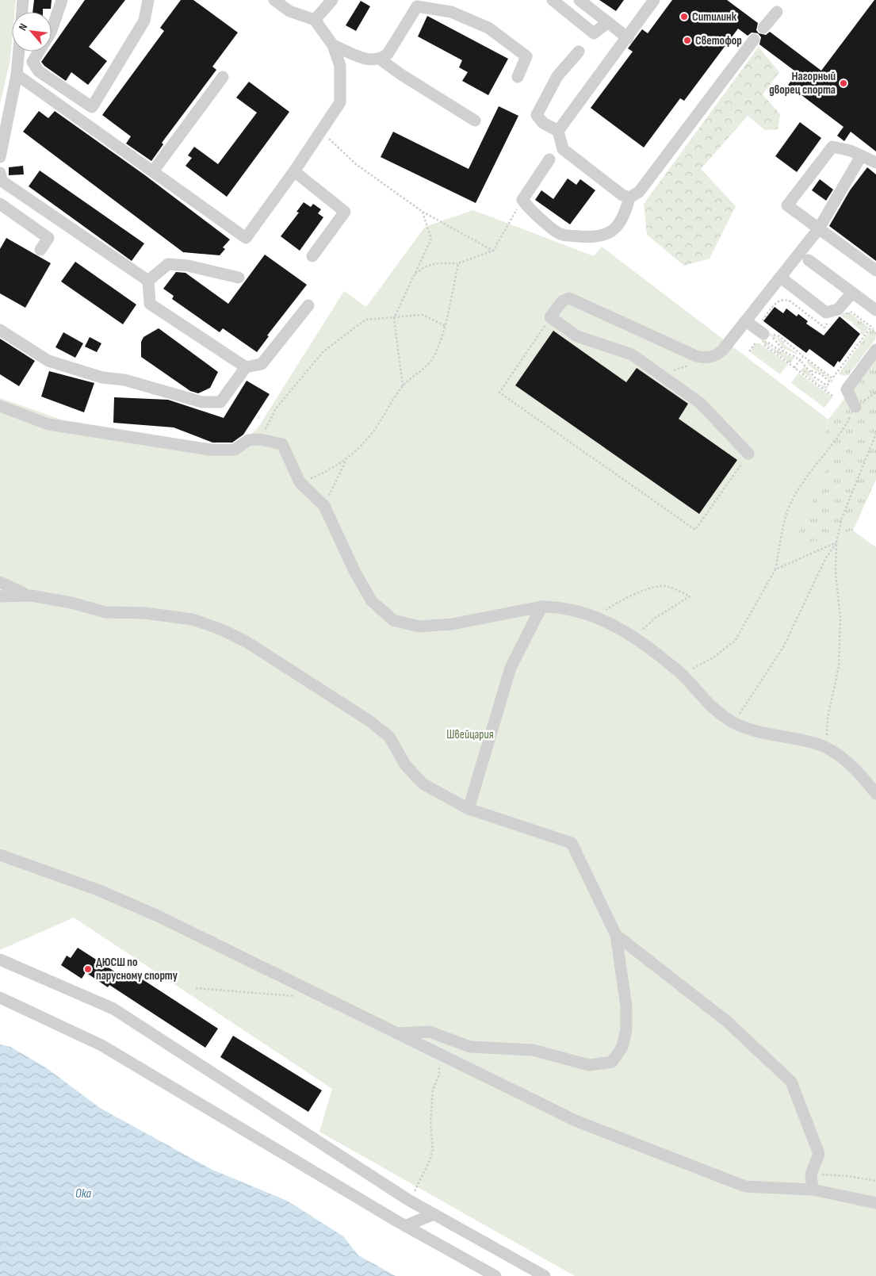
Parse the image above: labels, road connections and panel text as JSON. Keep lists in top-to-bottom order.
{
  "water": ["Ока"],
  "parks": ["Швейцария"],
  "places": [
    "Ситилинк",
    "Светофор",
    "Нагорный дворец спорта",
    "ДЮСШ по парусному спорту"
  ],
  "north": "top left"
}
